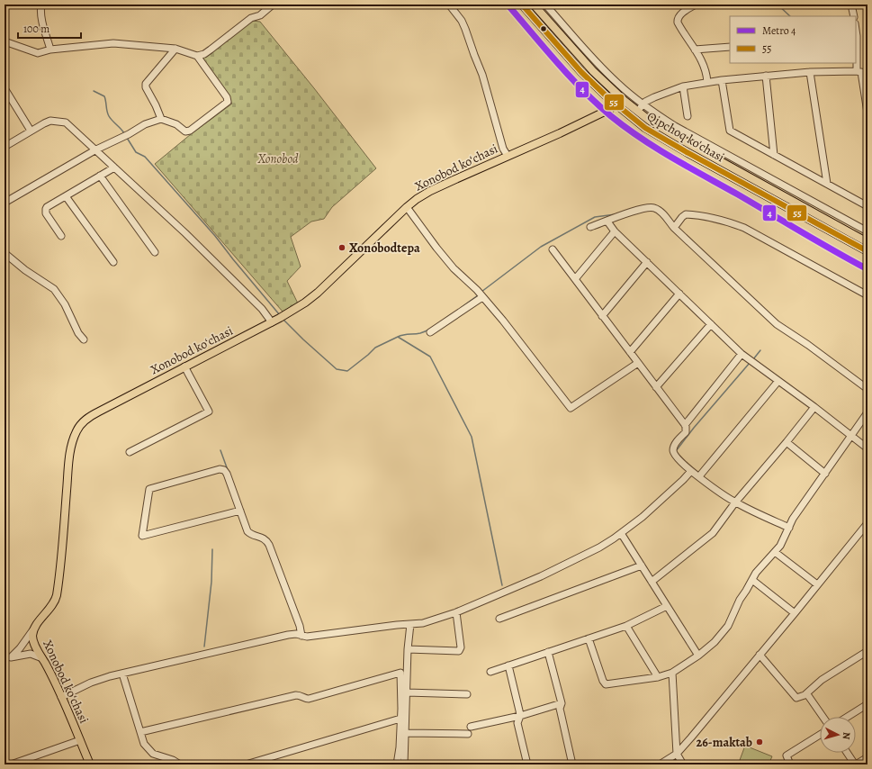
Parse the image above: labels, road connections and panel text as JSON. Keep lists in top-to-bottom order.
{
  "streets": {
    "main road": ["Qipchoq ko'chasi", "Xonobod koʻchasi"]
  },
  "crossings": [
    ["Qipchoq ko'chasi", "Xonobod koʻchasi"]
  ],
  "parks": ["Xonobod"],
  "places": ["Xonobodtepa", "26-maktab"],
  "lines": ["metro line 4", "transit line 55"],
  "legend": ["Metro 4", "55"],
  "scale_bar": "100 m",
  "north": "right"
}
